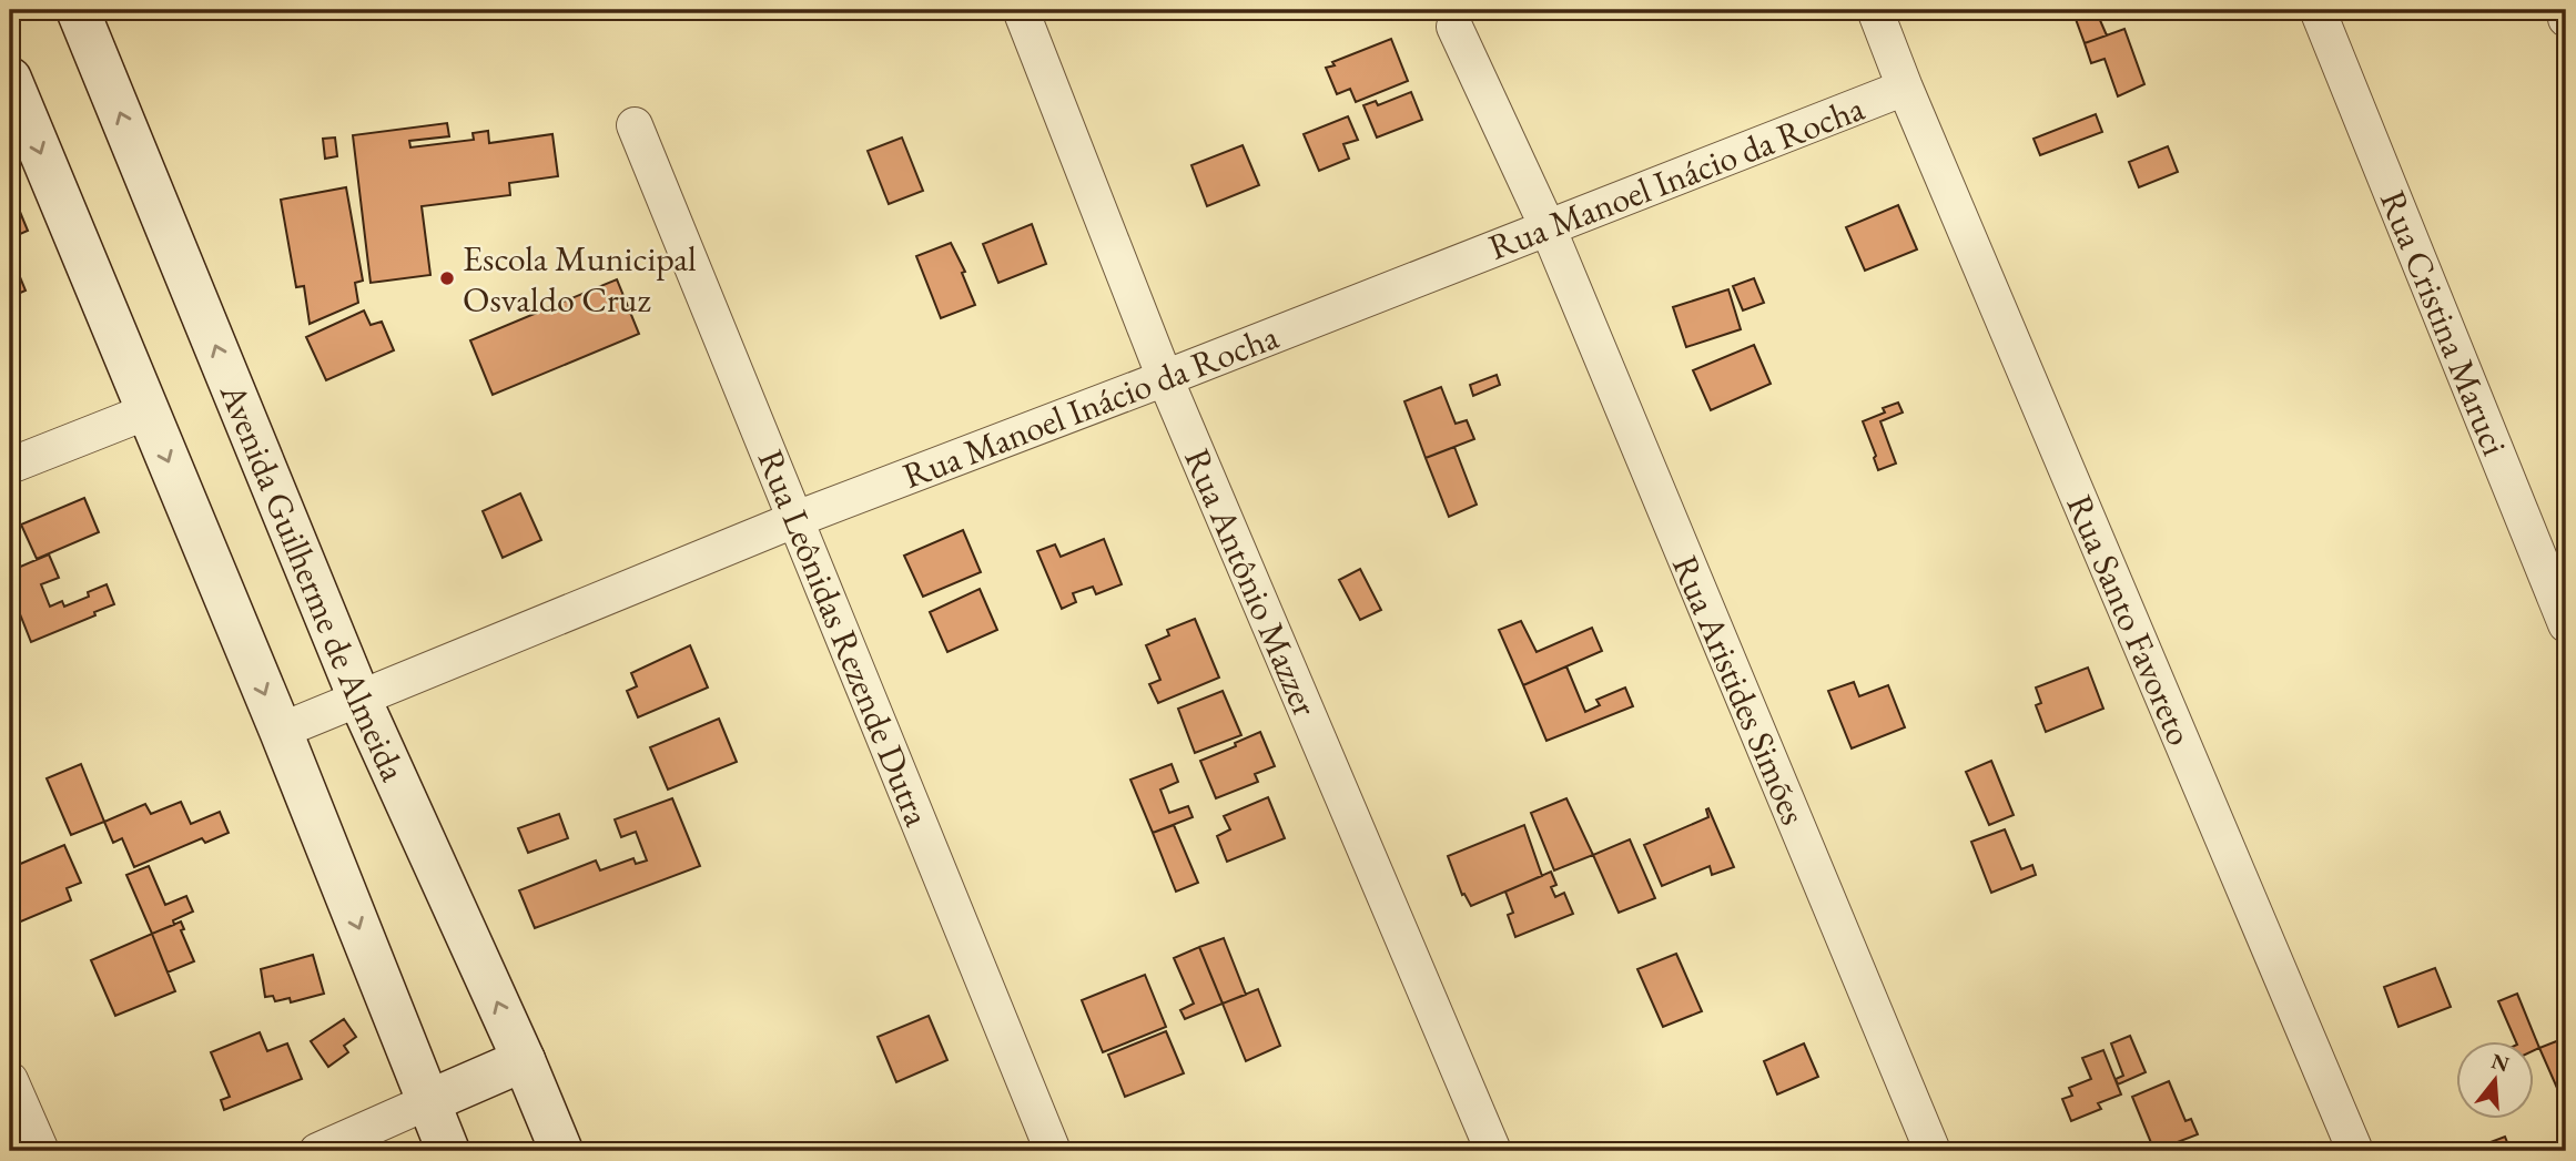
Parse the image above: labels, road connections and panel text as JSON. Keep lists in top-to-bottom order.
{
  "streets": {
    "street": [
      "Rua Manoel Inácio da Rocha",
      "Rua Cristina Maruci",
      "Avenida Guilherme de Almeida",
      "Rua Antônio Mazzer",
      "Rua Santo Favoreto",
      "Rua Leônidas Rezende Dutra",
      "Rua Aristides Simões"
    ]
  },
  "crossings": [
    ["Rua Manoel Inácio da Rocha", "Avenida Guilherme de Almeida"],
    ["Rua Manoel Inácio da Rocha", "Rua Antônio Mazzer"],
    ["Rua Manoel Inácio da Rocha", "Rua Santo Favoreto"],
    ["Rua Manoel Inácio da Rocha", "Rua Leônidas Rezende Dutra"],
    ["Rua Manoel Inácio da Rocha", "Rua Aristides Simões"]
  ],
  "places": ["Escola Municipal Osvaldo Cruz"],
  "north": "top"
}
